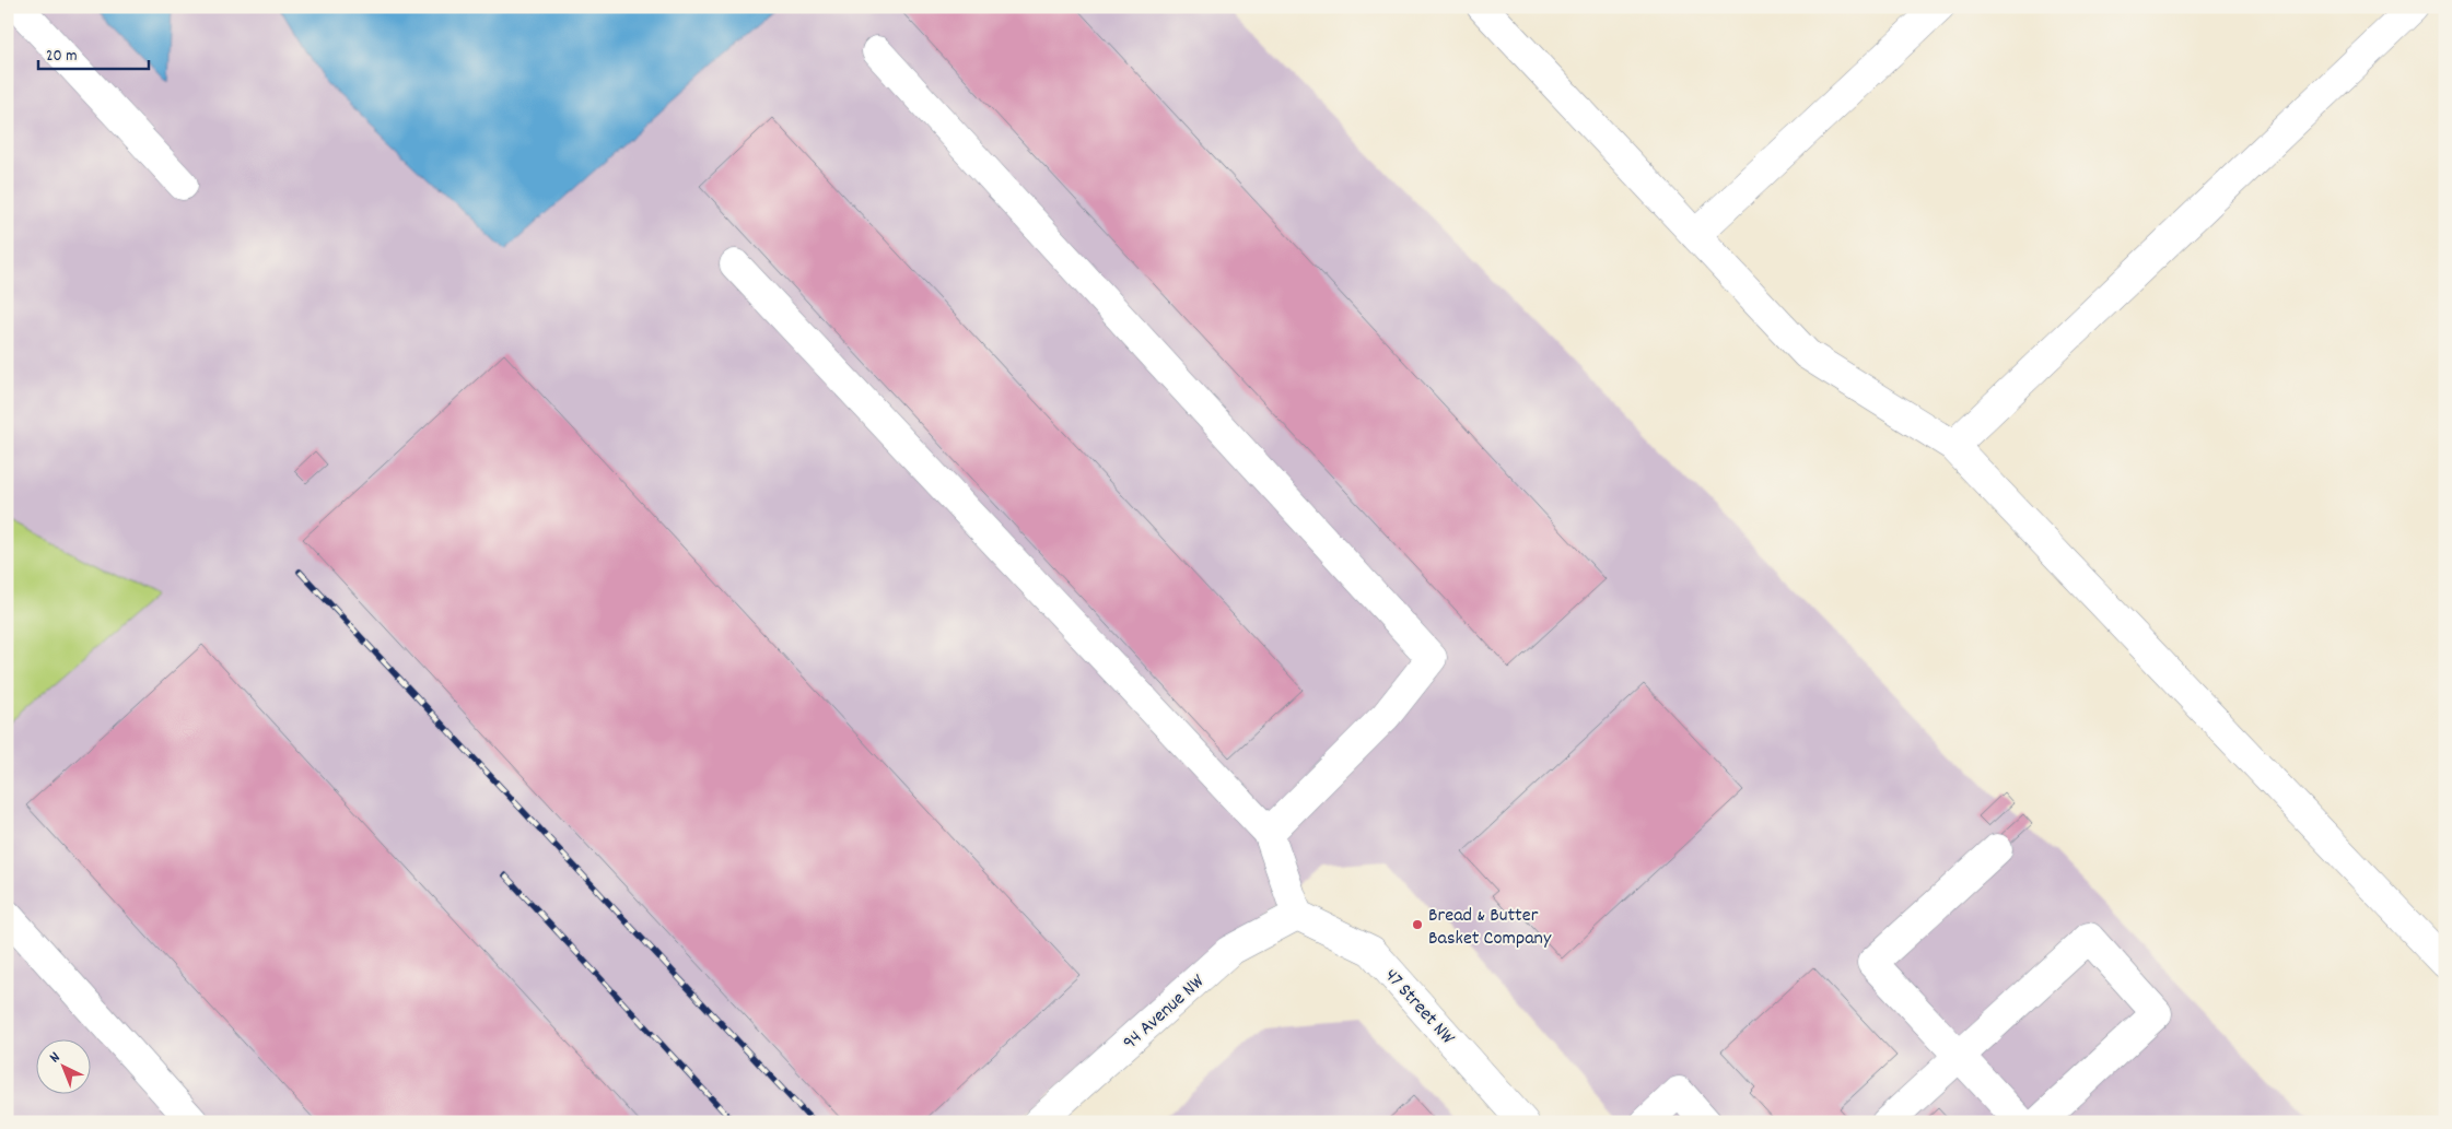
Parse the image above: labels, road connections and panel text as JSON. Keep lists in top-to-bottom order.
{
  "streets": {
    "street": ["47 Street NW", "94 Avenue NW"]
  },
  "crossings": [
    ["47 Street NW", "94 Avenue NW"]
  ],
  "places": ["Bread & Butter Basket Company"],
  "scale_bar": "20 m",
  "north": "top left"
}
